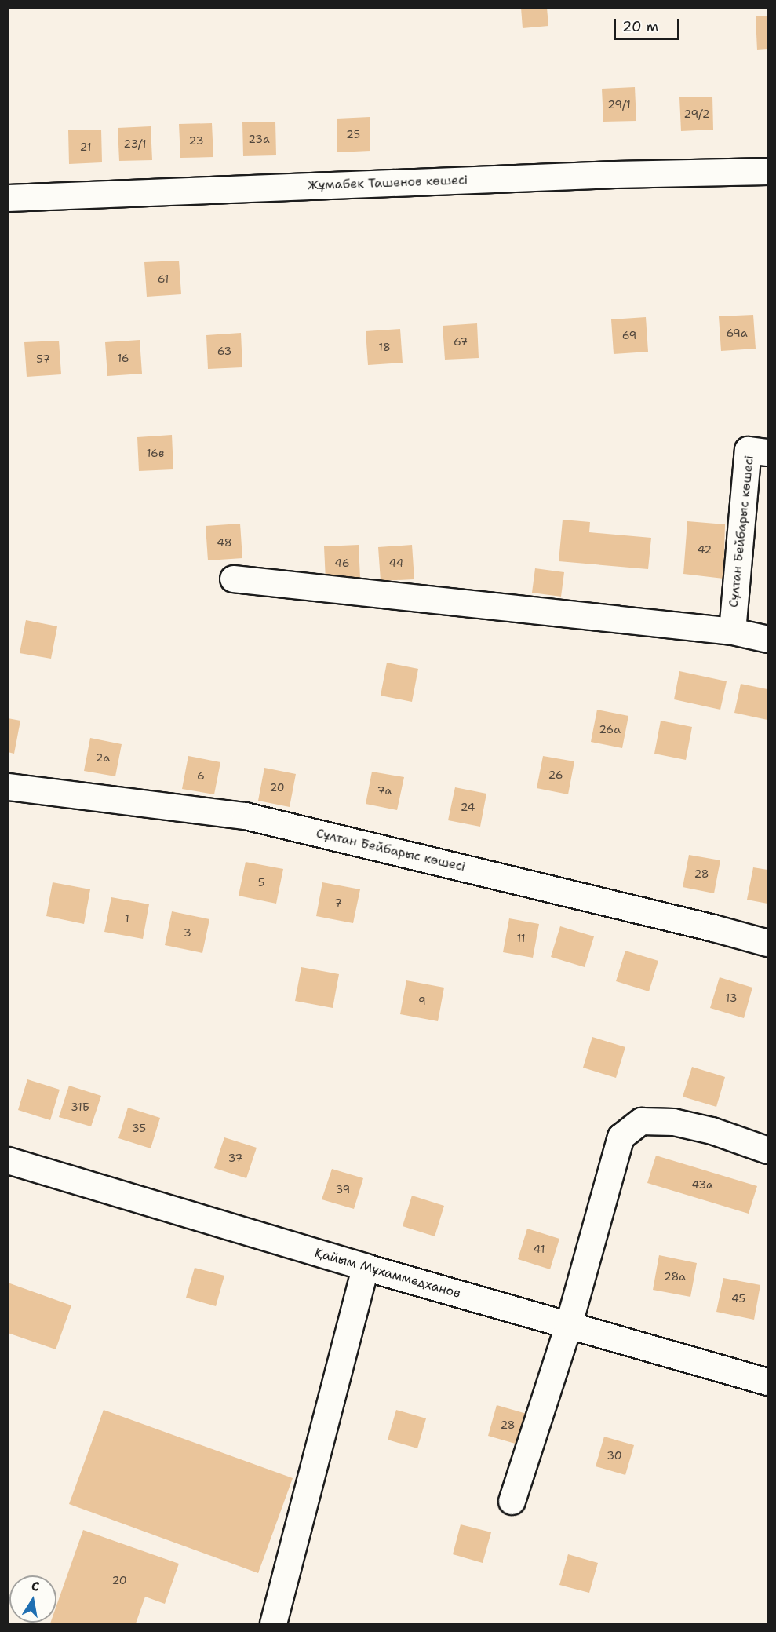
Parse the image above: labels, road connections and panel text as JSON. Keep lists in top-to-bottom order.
{
  "streets": {
    "street": ["Жұмабек Ташенов көшесі", "Сұлтан Бейбарыс көшесі", "Қайым Мұхаммедханов"]
  },
  "house_numbers": [
    "29/1",
    "29/2",
    "25",
    "23а",
    "23",
    "23/1",
    "21",
    "61",
    "69а",
    "69",
    "67",
    "18",
    "63",
    "16",
    "57",
    "16в",
    "48",
    "42",
    "46",
    "44",
    "26а",
    "2а",
    "26",
    "6",
    "20",
    "7а",
    "24",
    "28",
    "5",
    "7",
    "1",
    "3",
    "11",
    "13",
    "9",
    "31Б",
    "35",
    "37",
    "43а",
    "39",
    "41",
    "28а",
    "45",
    "28",
    "30",
    "20"
  ],
  "scale_bar": "20 m",
  "north": "top"
}
